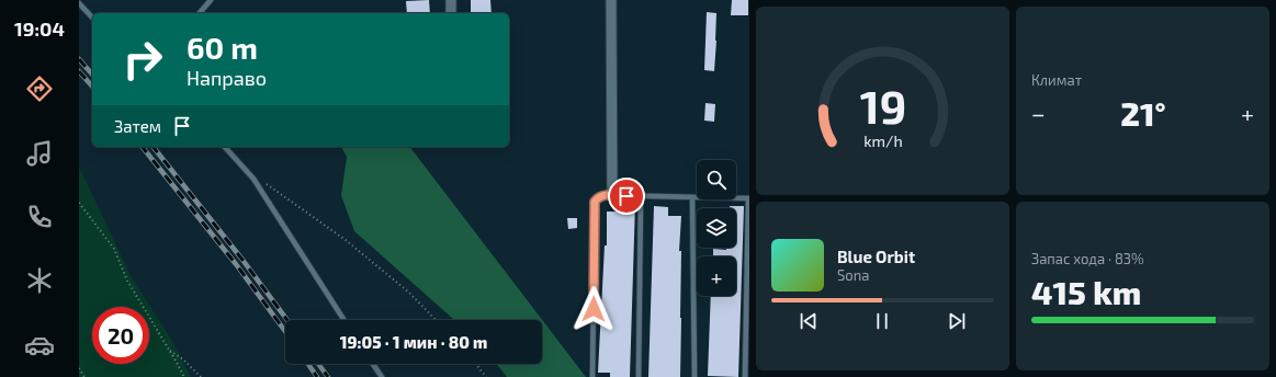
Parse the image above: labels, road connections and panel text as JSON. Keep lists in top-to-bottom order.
{
  "page": {
    "tabs": "19:04",
    "tile": [
      "Климат",
      ["Запас хода · 83%", "415 km"]
    ],
    "turn": ["60 m", "Направо"],
    "heat": ["−", "21°", "+"],
    "then": "Затем",
    "map_buttons": "+",
    "song": ["Blue Orbit", "Sona"],
    "limit": "20",
    "trip": "19:05 · 1 мин · 80 m",
    "gauge": ["19", "km/h"]
  }
}
